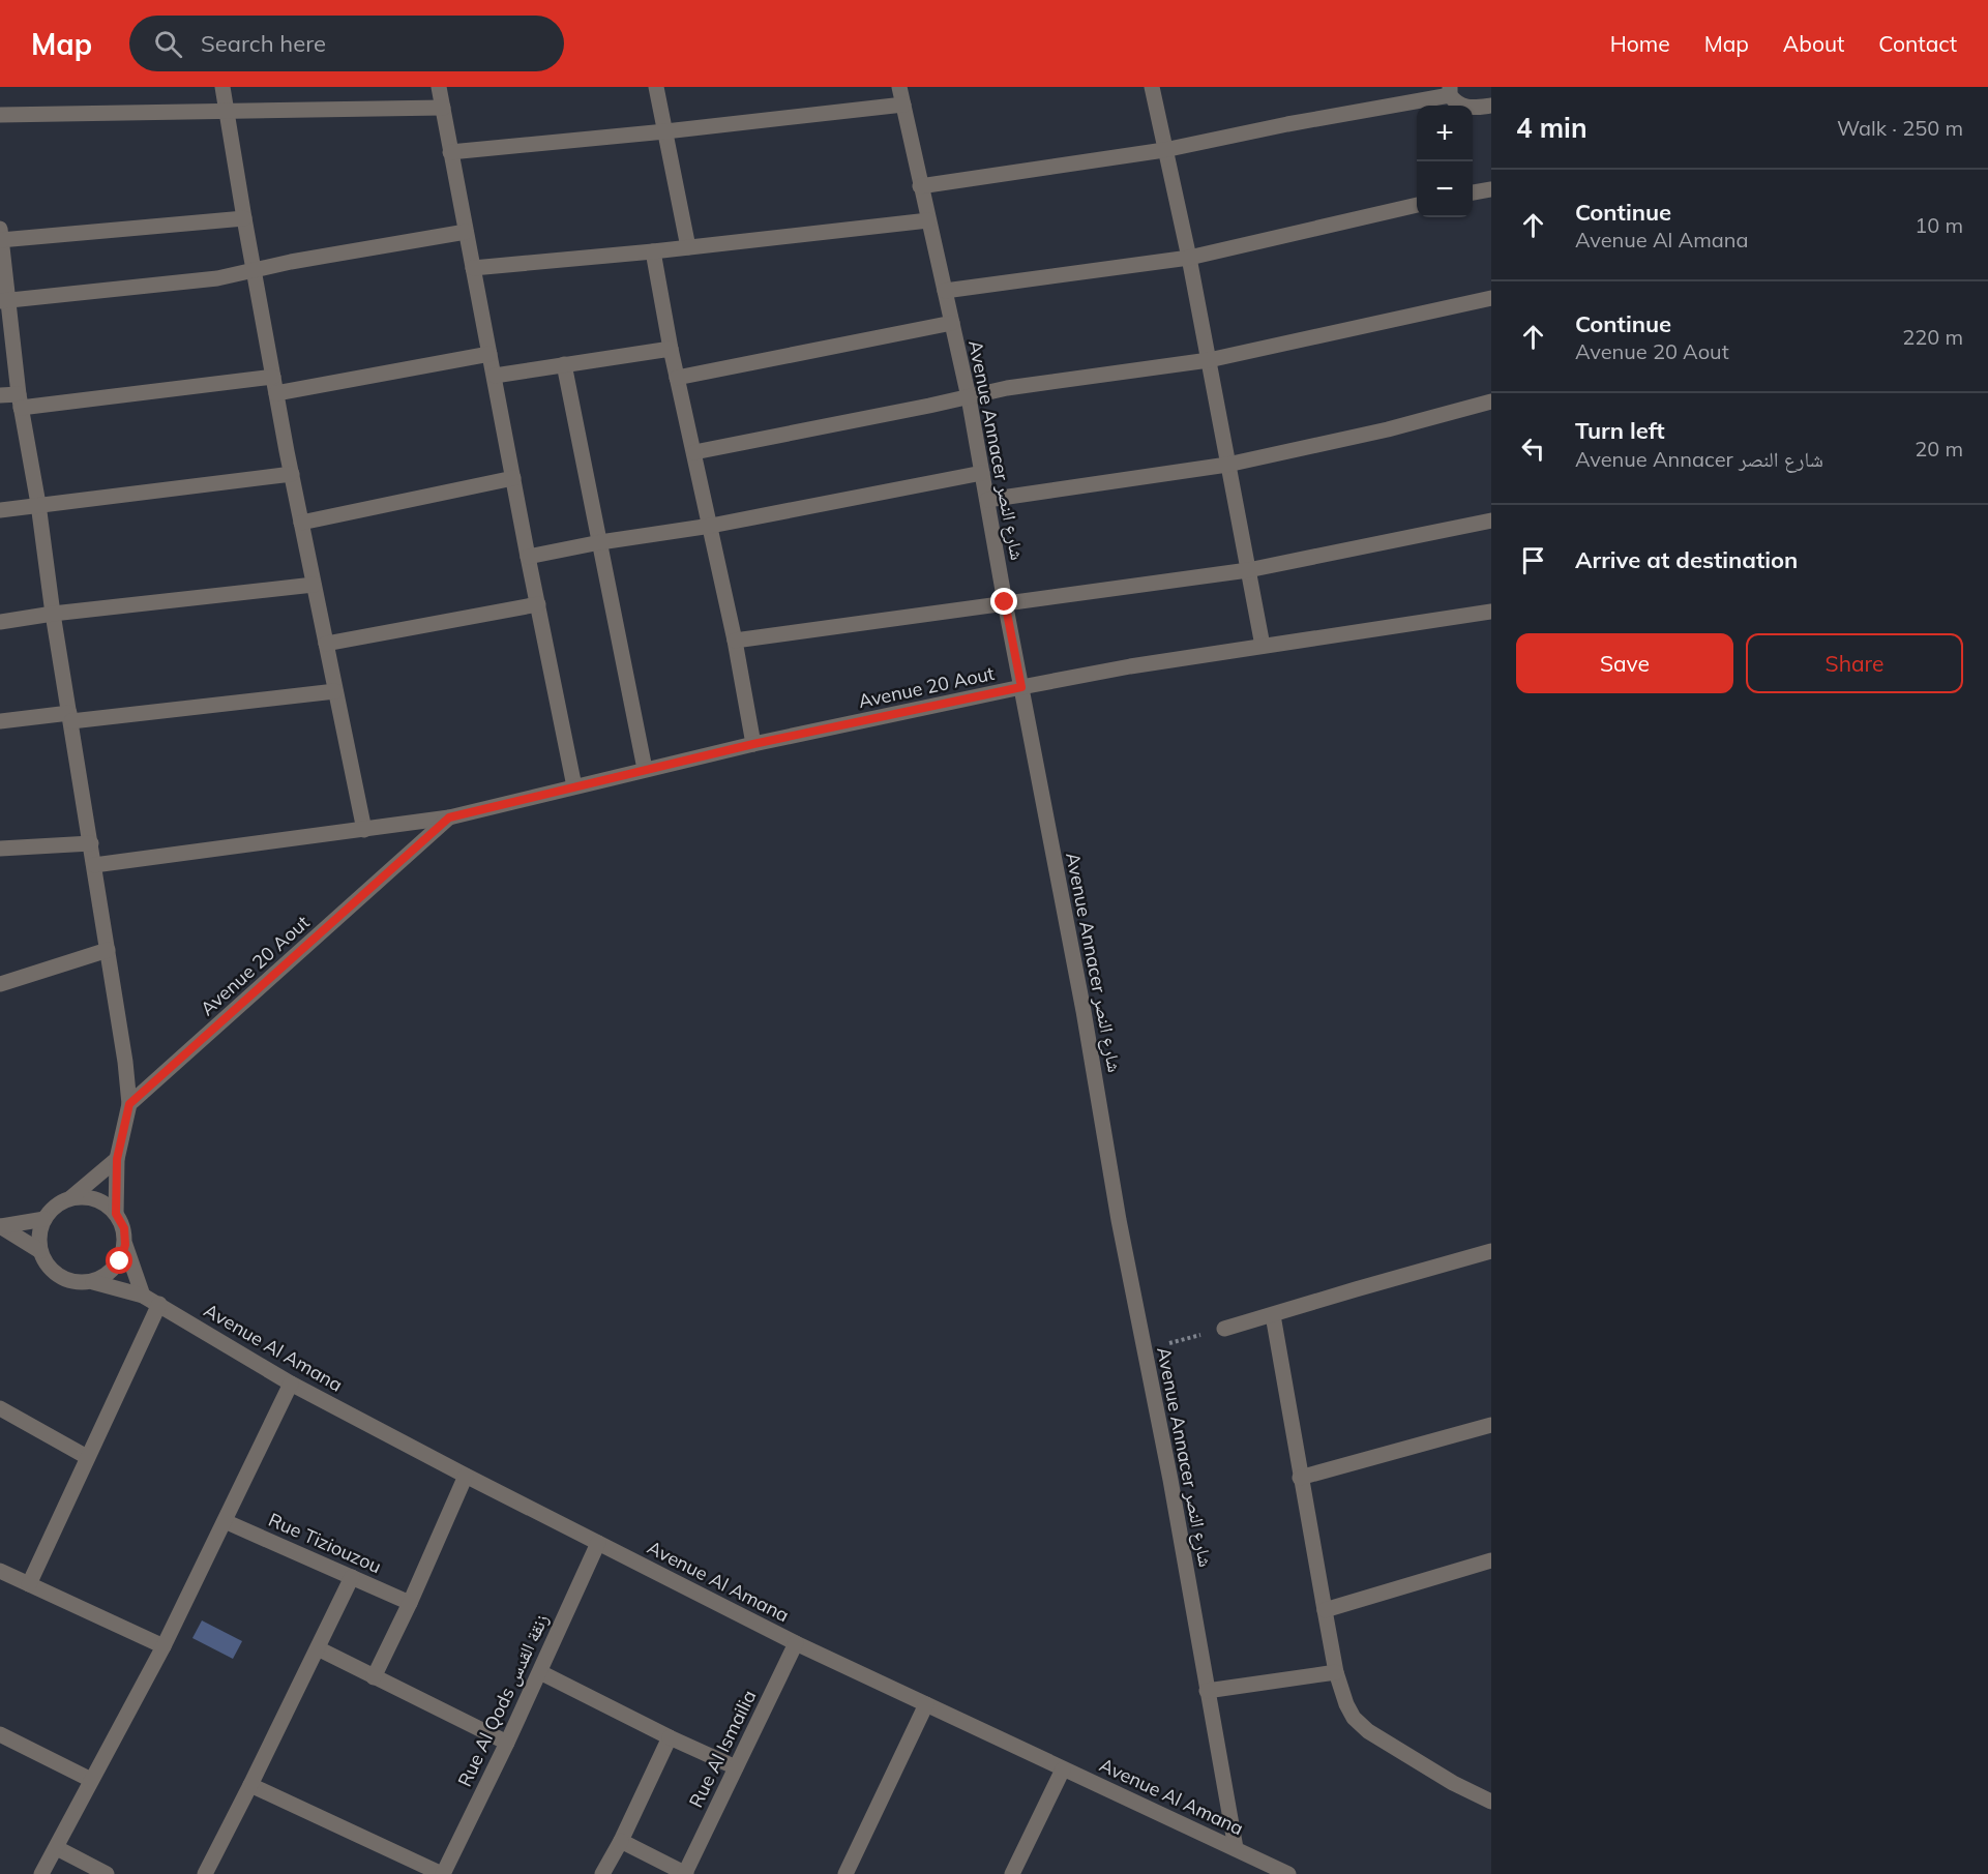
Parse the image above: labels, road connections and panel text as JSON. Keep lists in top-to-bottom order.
{
  "streets": {
    "street": [
      "Avenue Annacer شارع النصر",
      "Avenue 20 Aout",
      "Avenue Al Amana",
      "Rue Tiziouzou",
      "Rue Al Qods زنقة القدس",
      "Rue Al Ismailia"
    ]
  },
  "crossings": [
    ["Avenue Annacer شارع النصر", "Avenue 20 Aout"],
    ["Avenue Annacer شارع النصر", "Avenue Al Amana"],
    ["Avenue Al Amana", "Rue Al Qods زنقة القدس"],
    ["Avenue Al Amana", "Rue Al Ismailia"]
  ],
  "page": {
    "header": "Map",
    "search": "Search here",
    "nav": [
      "Home",
      "Map",
      "About",
      "Contact"
    ],
    "heading": ["4 min", "Walk · 250 m"],
    "map_buttons": ["+", "−"],
    "list": [
      ["Continue", "Avenue Al Amana", "10 m"],
      ["Continue", "Avenue 20 Aout", "220 m"],
      ["Turn left", "Avenue Annacer شارع النصر", "20 m"],
      "Arrive at destination"
    ],
    "buttons": ["Save", "Share"]
  }
}
